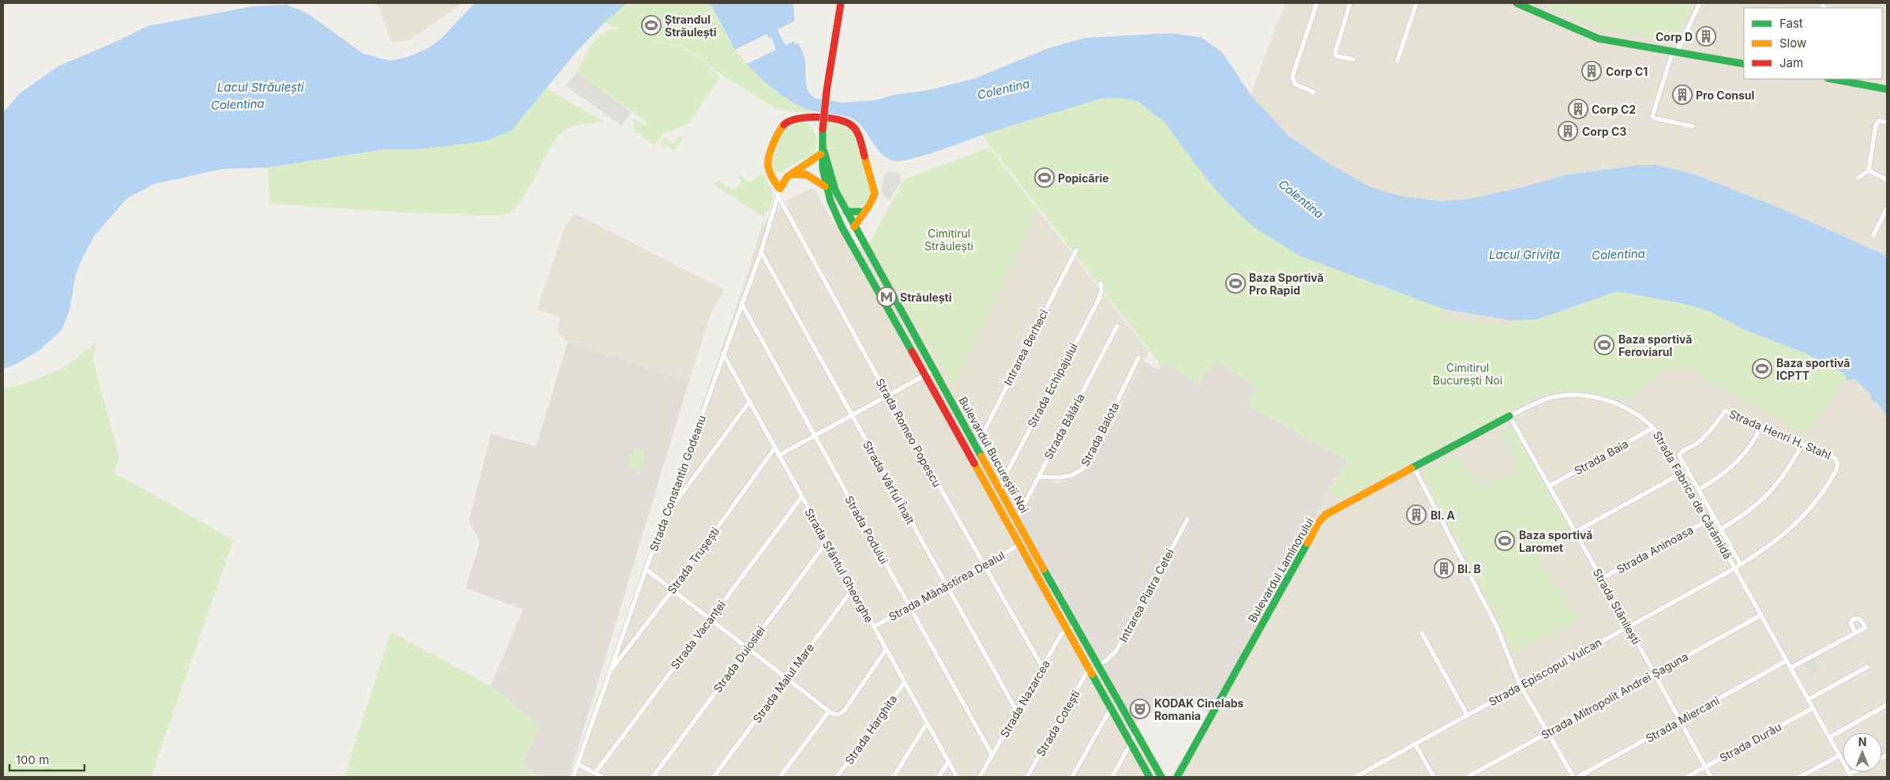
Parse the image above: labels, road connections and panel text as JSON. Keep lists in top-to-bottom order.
{
  "streets": {
    "main road": ["Bulevardul Bucureștii Noi", "Bulevardul Laminorului"],
    "street": [
      "Intrarea Berheci",
      "Strada Echipajului",
      "Strada Bălăria",
      "Strada Romeo Popescu",
      "Strada Balota",
      "Strada Henri H. Stahl",
      "Strada Baia",
      "Strada Vârful Înalt",
      "Strada Constantin Godeanu",
      "Strada Fabrica de Cărămidă",
      "Strada Podului",
      "Strada Aninoasa",
      "Strada Trușești",
      "Strada Sfântul Gheorghe",
      "Strada Mănăstirea Dealul",
      "Intrarea Piatra Cetei",
      "Strada Stănilești",
      "Strada Vacanței",
      "Strada Duiosiei",
      "Strada Episcopul Vulcan",
      "Strada Malul Mare",
      "Strada Mitropolit Andrei Șaguna",
      "Strada Nazarcea",
      "Strada Miercani",
      "Strada Cotești",
      "Strada Harghita",
      "Strada Durău"
    ]
  },
  "crossings": [
    ["Intrarea Berheci", "Bulevardul Bucureștii Noi"],
    ["Strada Echipajului", "Bulevardul Bucureștii Noi"],
    ["Strada Bălăria", "Strada Balota"],
    ["Strada Bălăria", "Bulevardul Bucureștii Noi"],
    ["Strada Romeo Popescu", "Strada Constantin Godeanu"],
    ["Strada Romeo Popescu", "Strada Mănăstirea Dealul"],
    ["Strada Romeo Popescu", "Strada Nazarcea"],
    ["Strada Henri H. Stahl", "Strada Fabrica de Cărămidă"],
    ["Strada Henri H. Stahl", "Strada Episcopul Vulcan"],
    ["Bulevardul Bucureștii Noi", "Strada Mănăstirea Dealul"],
    ["Bulevardul Bucureștii Noi", "Intrarea Piatra Cetei"],
    ["Bulevardul Bucureștii Noi", "Strada Nazarcea"],
    ["Bulevardul Bucureștii Noi", "Strada Cotești"],
    ["Strada Baia", "Strada Fabrica de Cărămidă"],
    ["Strada Baia", "Strada Stănilești"],
    ["Strada Vârful Înalt", "Strada Constantin Godeanu"],
    ["Strada Vârful Înalt", "Strada Mănăstirea Dealul"],
    ["Strada Vârful Înalt", "Strada Nazarcea"],
    ["Strada Constantin Godeanu", "Strada Podului"],
    ["Strada Constantin Godeanu", "Strada Trușești"],
    ["Strada Constantin Godeanu", "Strada Sfântul Gheorghe"],
    ["Strada Fabrica de Cărămidă", "Strada Aninoasa"],
    ["Strada Fabrica de Cărămidă", "Bulevardul Laminorului"],
    ["Strada Fabrica de Cărămidă", "Strada Stănilești"],
    ["Strada Fabrica de Cărămidă", "Strada Episcopul Vulcan"],
    ["Strada Fabrica de Cărămidă", "Strada Mitropolit Andrei Șaguna"],
    ["Strada Fabrica de Cărămidă", "Strada Miercani"],
    ["Strada Fabrica de Cărămidă", "Strada Durău"],
    ["Strada Podului", "Strada Mănăstirea Dealul"],
    ["Strada Podului", "Strada Nazarcea"],
    ["Strada Aninoasa", "Strada Stănilești"],
    ["Strada Trușești", "Strada Sfântul Gheorghe"],
    ["Strada Sfântul Gheorghe", "Strada Mănăstirea Dealul"],
    ["Strada Sfântul Gheorghe", "Strada Vacanței"],
    ["Strada Sfântul Gheorghe", "Strada Duiosiei"],
    ["Strada Sfântul Gheorghe", "Strada Malul Mare"],
    ["Strada Sfântul Gheorghe", "Strada Harghita"],
    ["Bulevardul Laminorului", "Strada Stănilești"],
    ["Strada Stănilești", "Strada Episcopul Vulcan"],
    ["Strada Stănilești", "Strada Mitropolit Andrei Șaguna"],
    ["Strada Stănilești", "Strada Miercani"],
    ["Strada Stănilești", "Strada Durău"]
  ],
  "water": ["Lacul Străulești", "Colentina", "Lacul Grivița"],
  "parks": ["Cimitirul Străulești", "Cimitirul București Noi"],
  "places": {
    "sports": [
      "Ștrandul Străulești",
      "Popicărie",
      "Baza Sportivă Pro Rapid",
      "Baza sportivă Feroviarul",
      "Baza sportivă ICPTT",
      "Baza sportivă Laromet"
    ],
    "building": [
      "Corp D",
      "Corp C1",
      "Pro Consul",
      "Corp C2",
      "Corp C3",
      "Bl. A",
      "Bl. B"
    ],
    "metro station": ["Străulești"],
    "theatre": ["KODAK Cinelabs Romania"]
  },
  "legend": ["Fast", "Slow", "Jam"],
  "scale_bar": "100 m",
  "north": "top"
}
